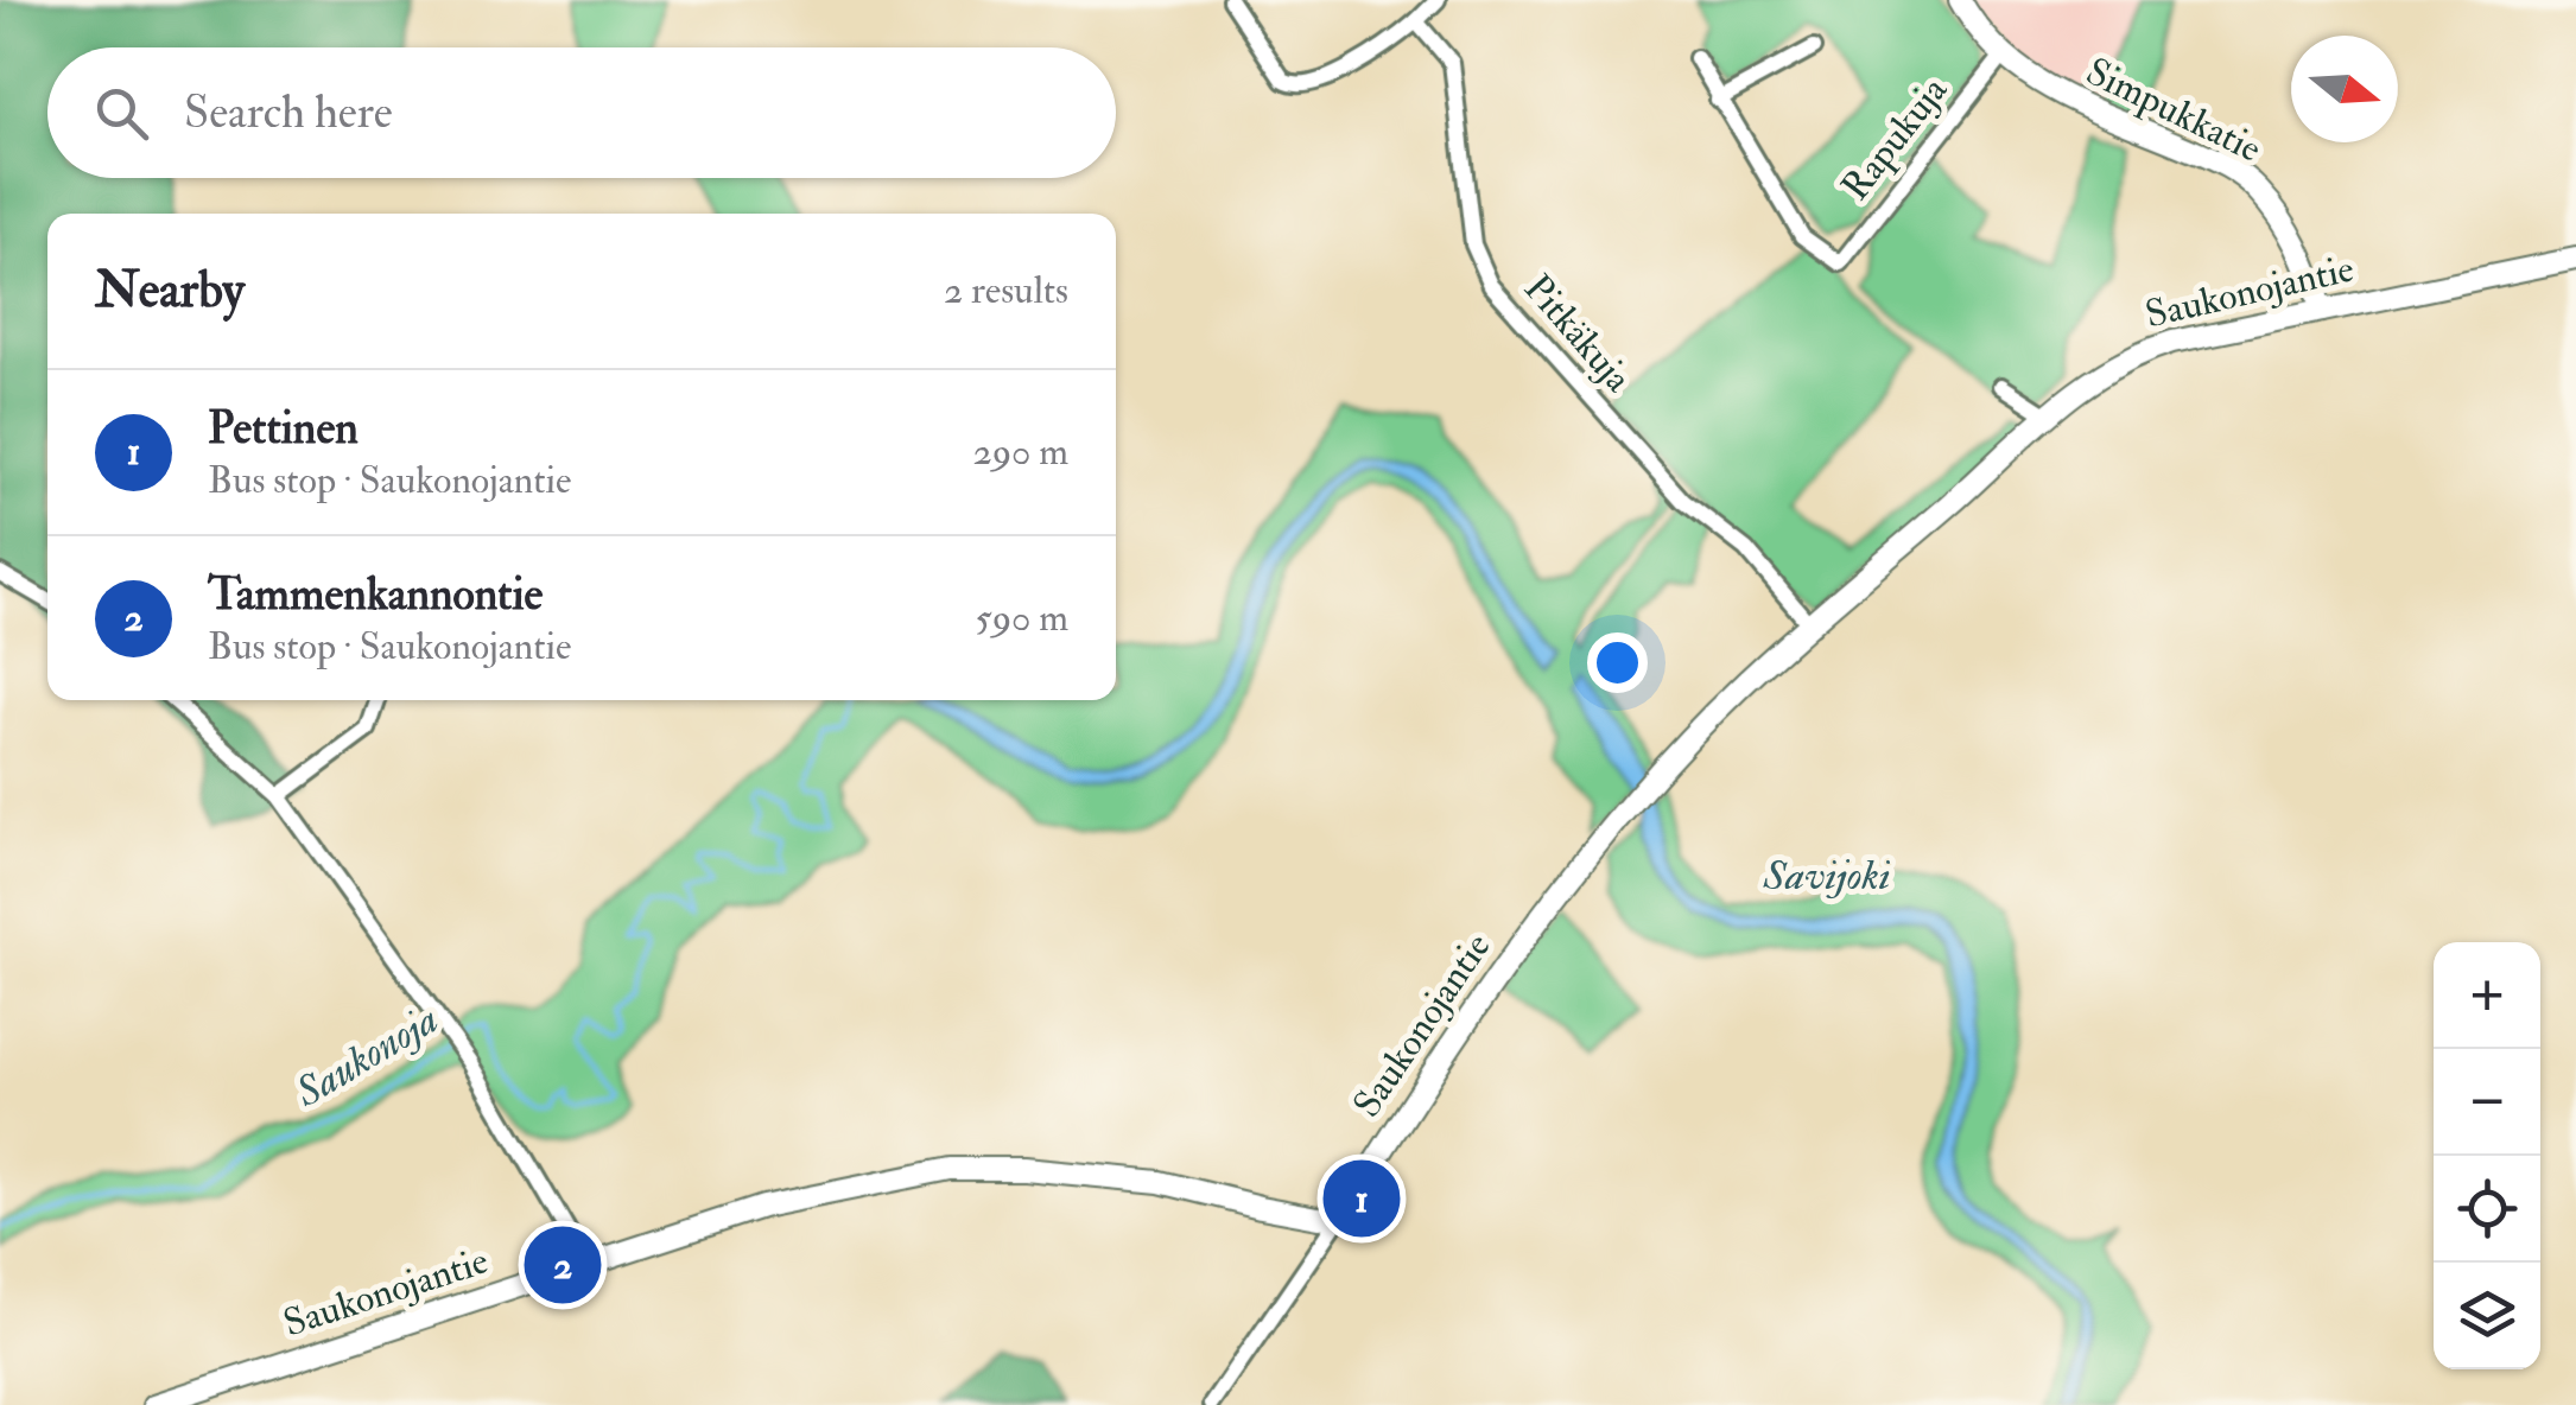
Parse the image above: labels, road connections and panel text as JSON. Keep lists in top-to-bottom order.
{
  "streets": {
    "street": [
      "Simpukkatie",
      "Rapukuja",
      "Saukonojantie",
      "Pitkäkuja"
    ]
  },
  "crossings": [
    ["Simpukkatie", "Rapukuja"],
    ["Simpukkatie", "Saukonojantie"],
    ["Saukonojantie", "Pitkäkuja"]
  ],
  "water": ["Savijoki", "Saukonoja"],
  "north": "right",
  "page": {
    "search": "Search here",
    "heading": ["Nearby", "2 results"],
    "list": [
      {
        "mark": "1",
        "name": "Pettinen",
        "note": "Bus stop · Saukonojantie",
        "value": "290 m"
      },
      {
        "mark": "2",
        "name": "Tammenkannontie",
        "note": "Bus stop · Saukonojantie",
        "value": "590 m"
      }
    ],
    "map_buttons": ["+", "−"],
    "pins": ["1", "2"]
  }
}
